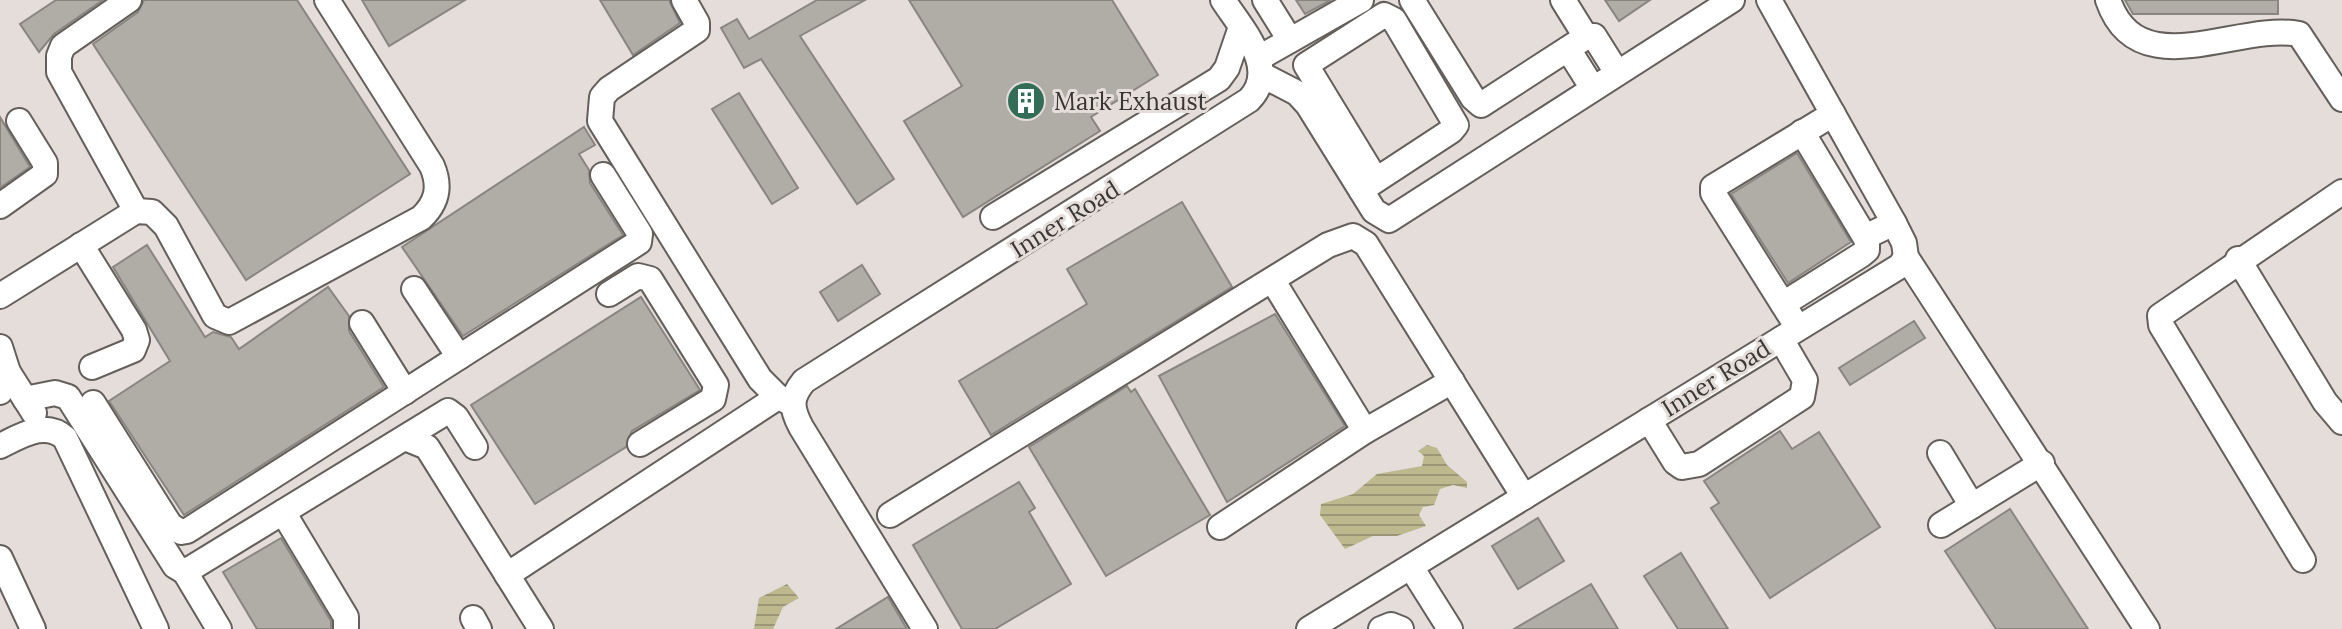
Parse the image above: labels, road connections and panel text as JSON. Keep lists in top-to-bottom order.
{
  "streets": {
    "street": ["Inner Road"]
  },
  "places": {
    "building": ["Mark Exhaust"]
  }
}
